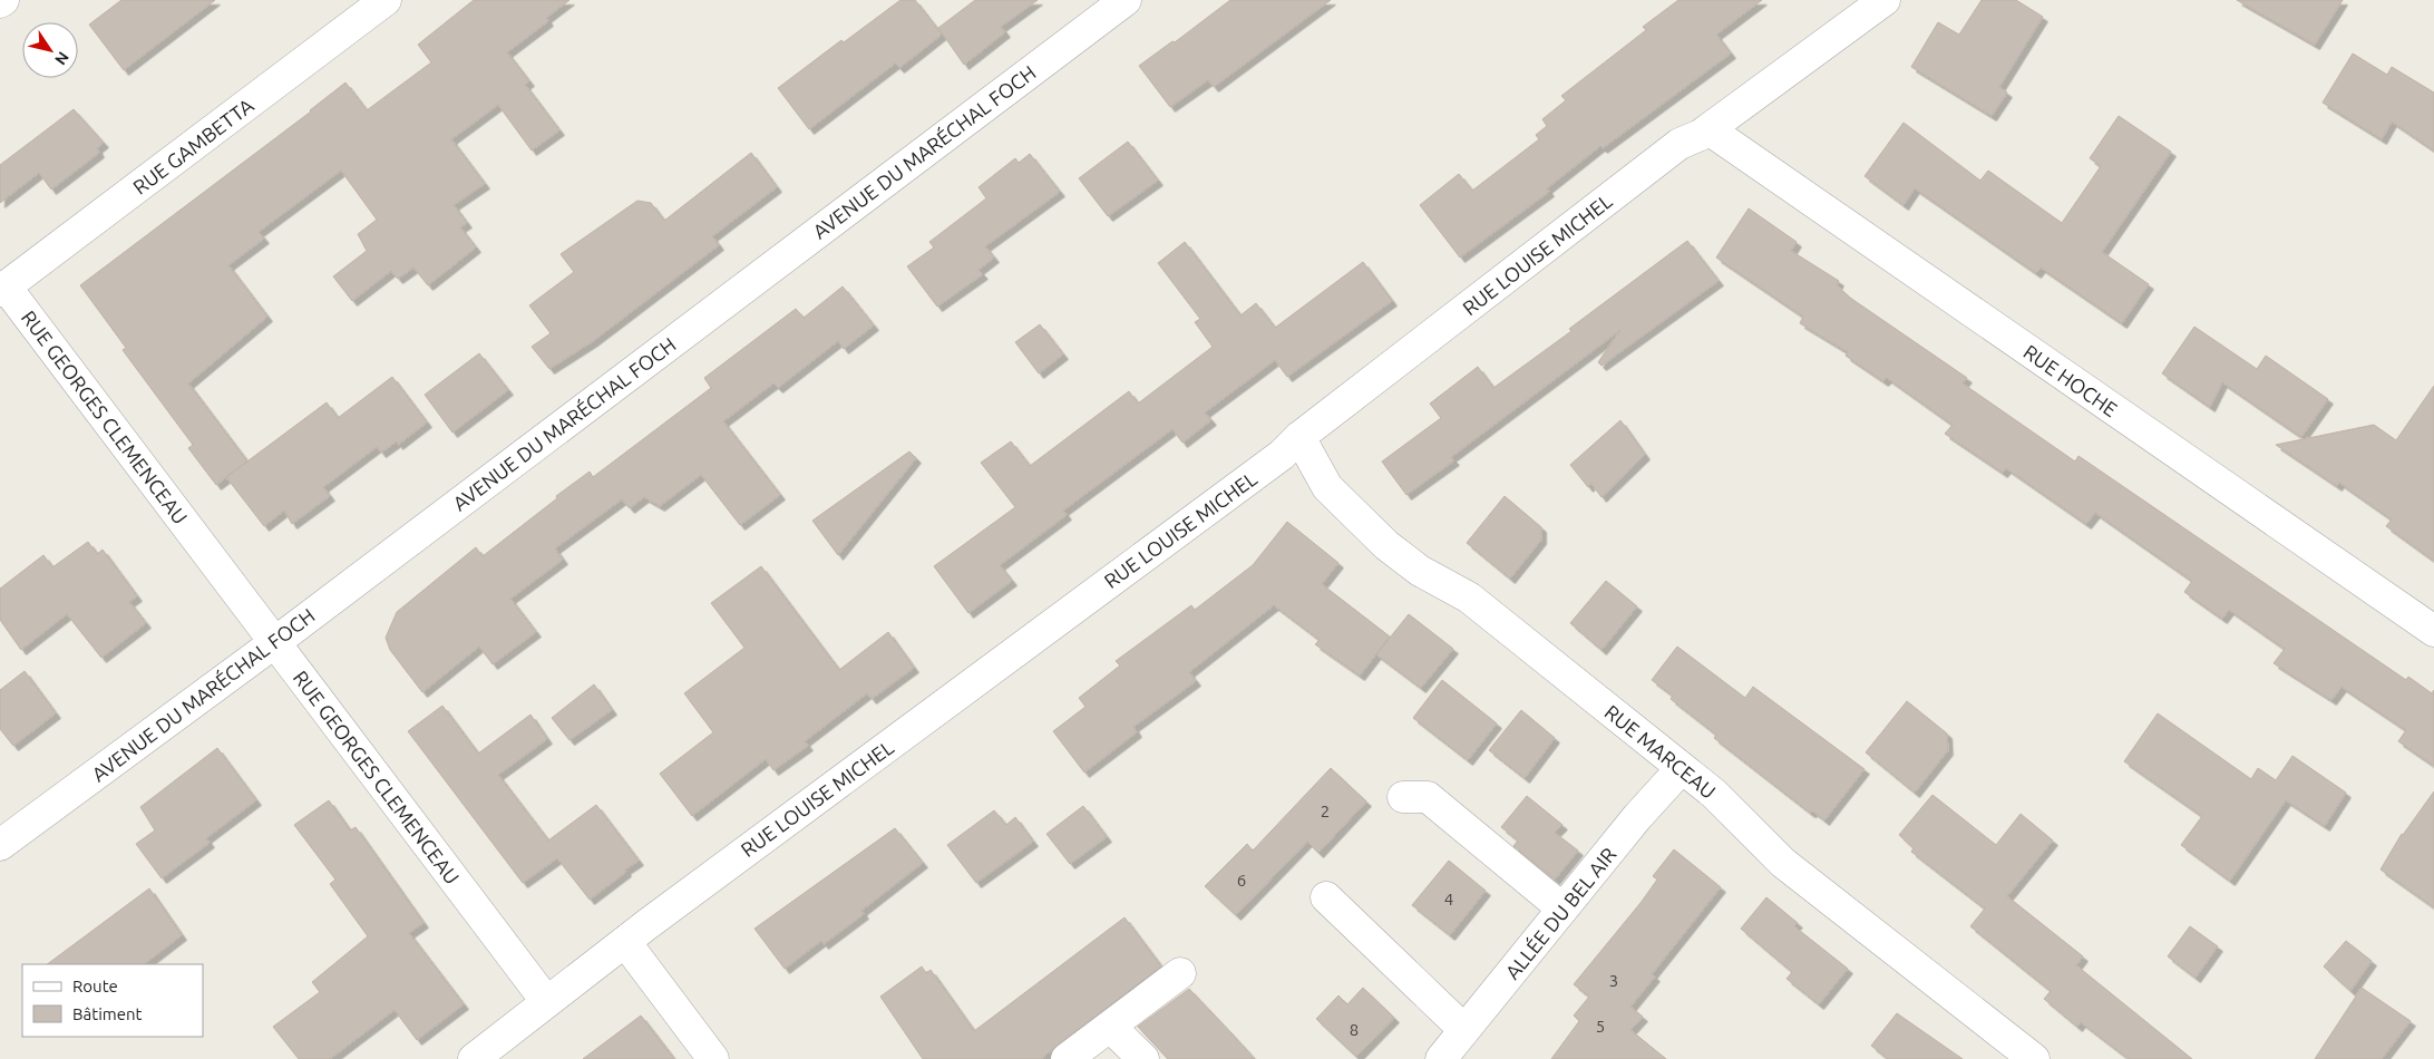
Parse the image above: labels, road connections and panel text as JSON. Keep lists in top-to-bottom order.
{
  "streets": {
    "street": [
      "RUE GAMBETTA",
      "AVENUE DU MARÉCHAL FOCH",
      "RUE LOUISE MICHEL",
      "RUE HOCHE",
      "RUE GEORGES CLEMENCEAU",
      "RUE MARCEAU",
      "ALLÉE DU BEL AIR"
    ]
  },
  "crossings": [
    ["RUE GAMBETTA", "RUE GEORGES CLEMENCEAU"],
    ["AVENUE DU MARÉCHAL FOCH", "RUE GEORGES CLEMENCEAU"],
    ["RUE LOUISE MICHEL", "RUE HOCHE"],
    ["RUE LOUISE MICHEL", "RUE GEORGES CLEMENCEAU"],
    ["RUE LOUISE MICHEL", "RUE MARCEAU"],
    ["RUE MARCEAU", "ALLÉE DU BEL AIR"]
  ],
  "house_numbers": [
    "2",
    "6",
    "4",
    "3",
    "5",
    "8"
  ],
  "legend": ["Route", "Bâtiment"],
  "north": "bottom right"
}
